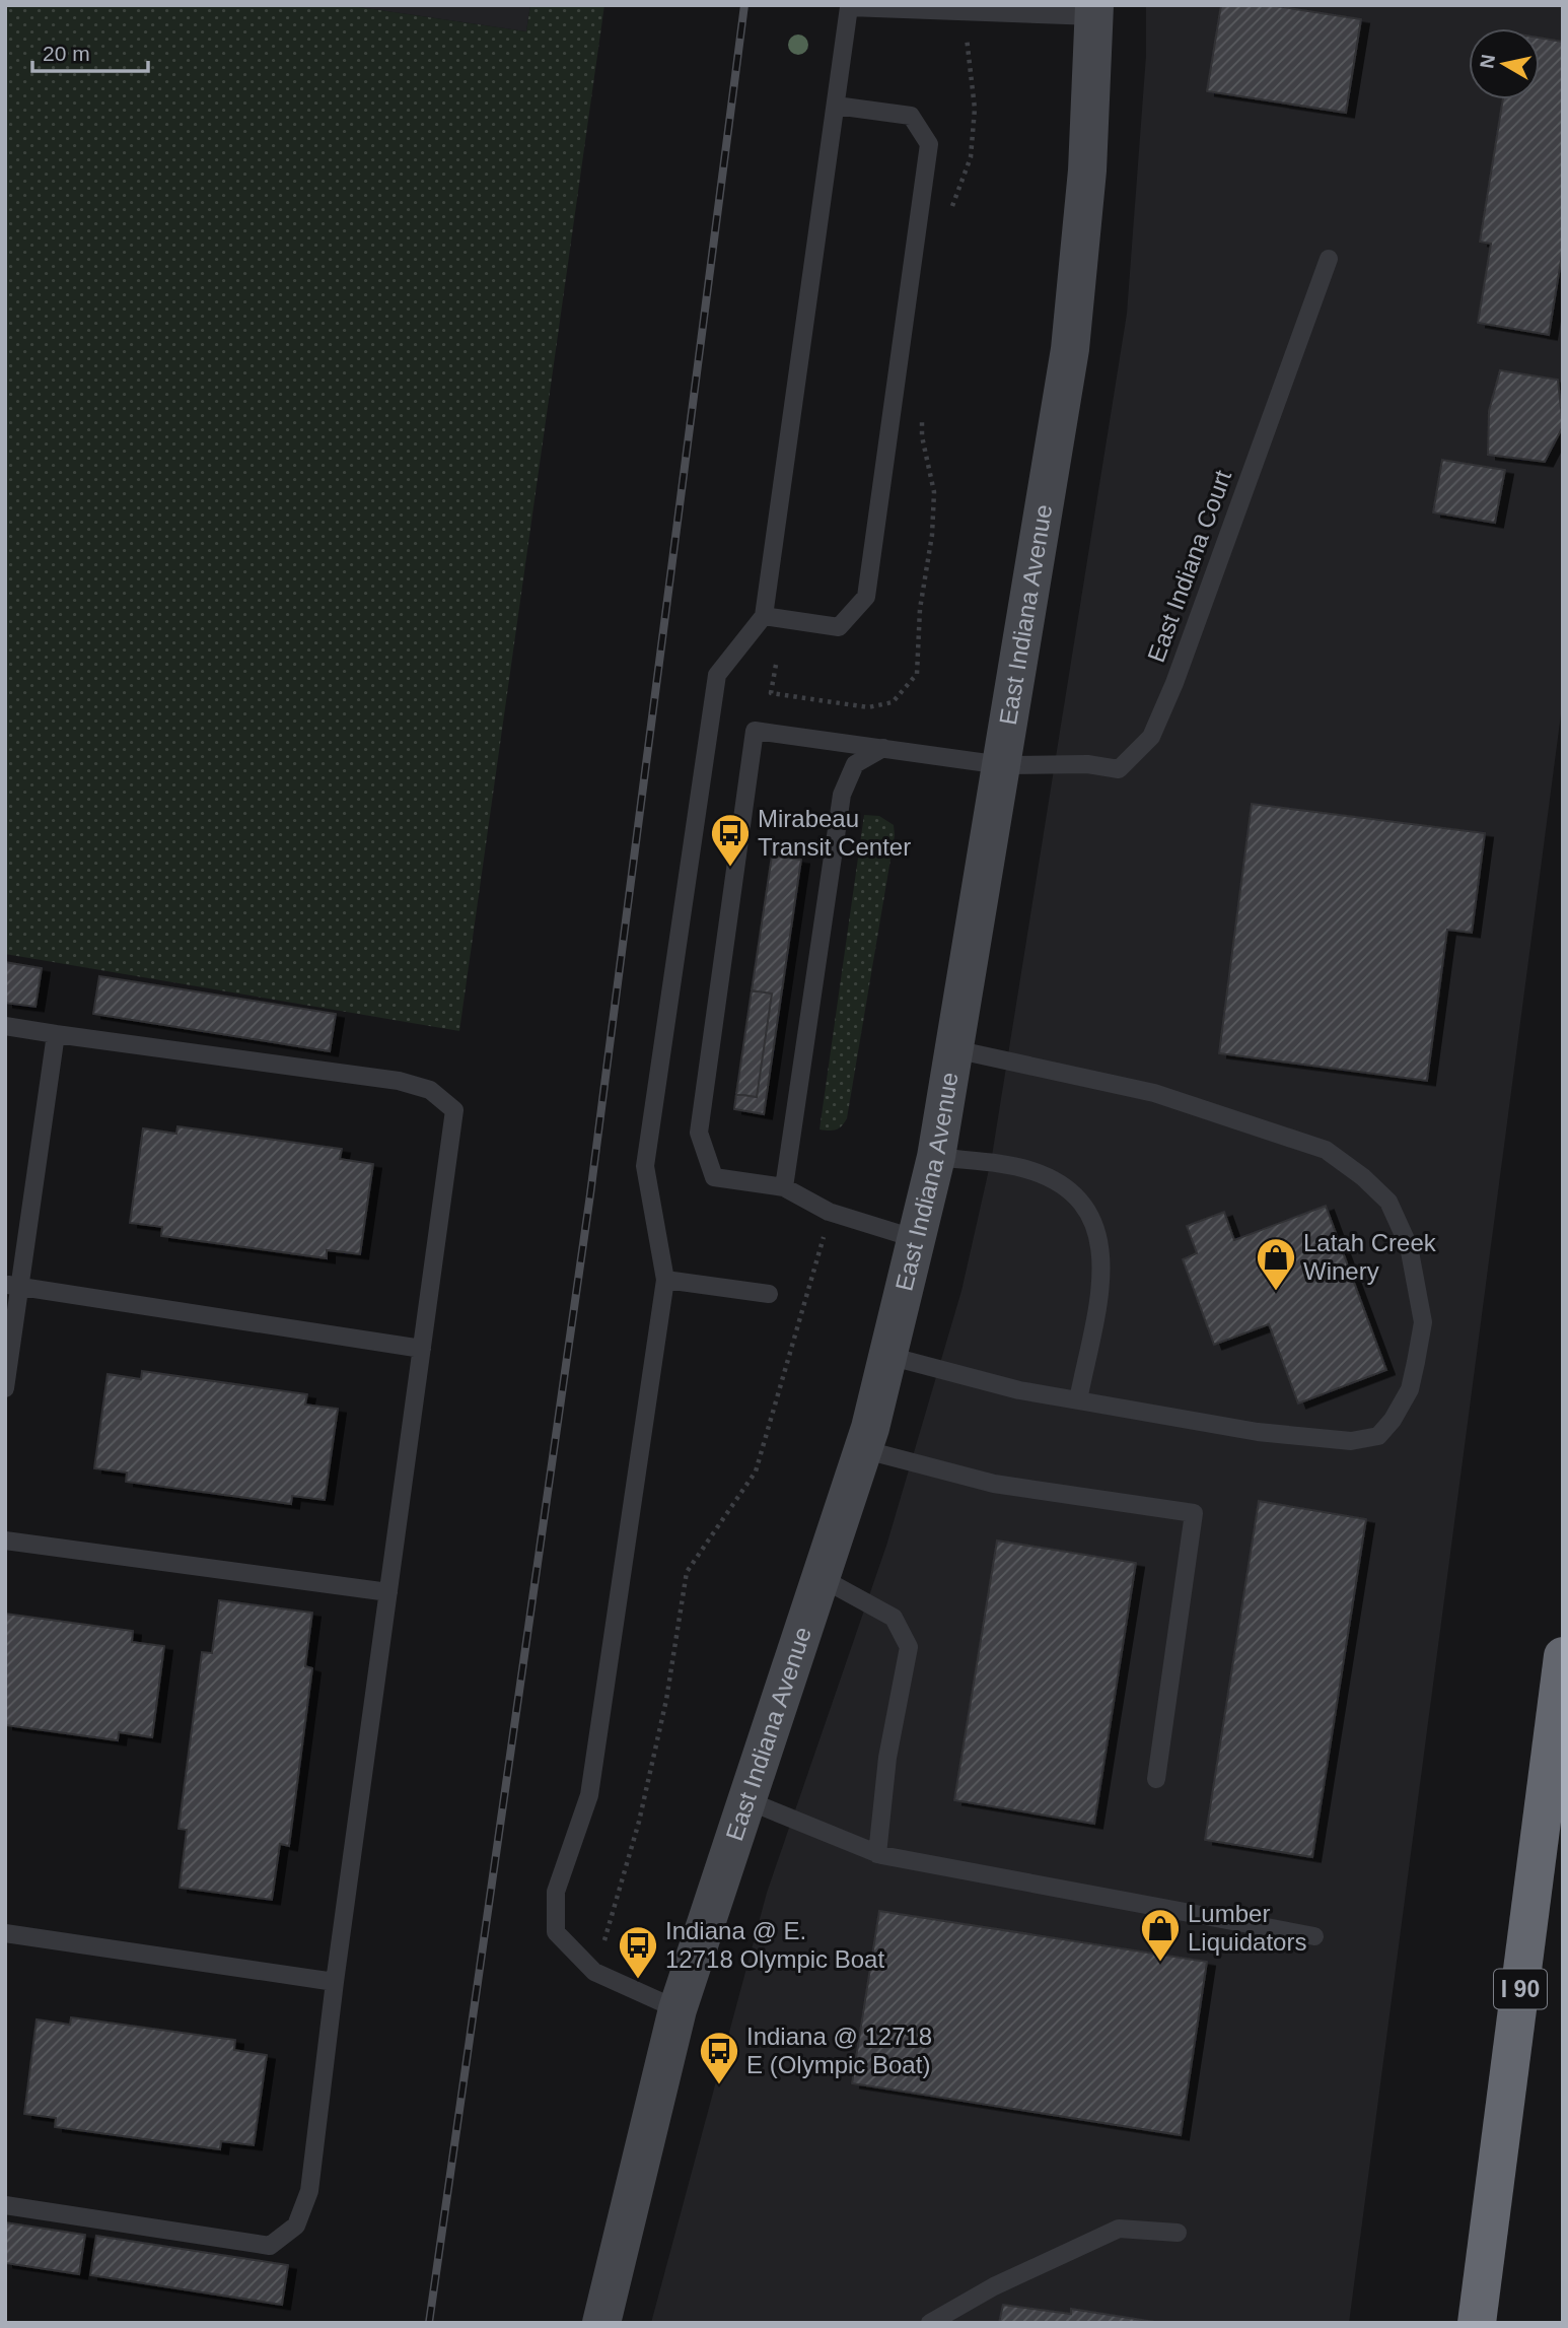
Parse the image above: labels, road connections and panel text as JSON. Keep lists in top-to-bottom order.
{
  "streets": {
    "highway": ["I 90"],
    "main road": ["East Indiana Avenue"],
    "lane": ["East Indiana Court"]
  },
  "crossings": [
    ["East Indiana Court", "East Indiana Avenue"]
  ],
  "places": {
    "bus stop": ["Mirabeau Transit Center", "Indiana @ E. 12718 Olympic Boat", "Indiana @ 12718 E (Olympic Boat)"],
    "shop": ["Latah Creek Winery", "Lumber Liquidators"]
  },
  "scale_bar": "20 m",
  "north": "left"
}
